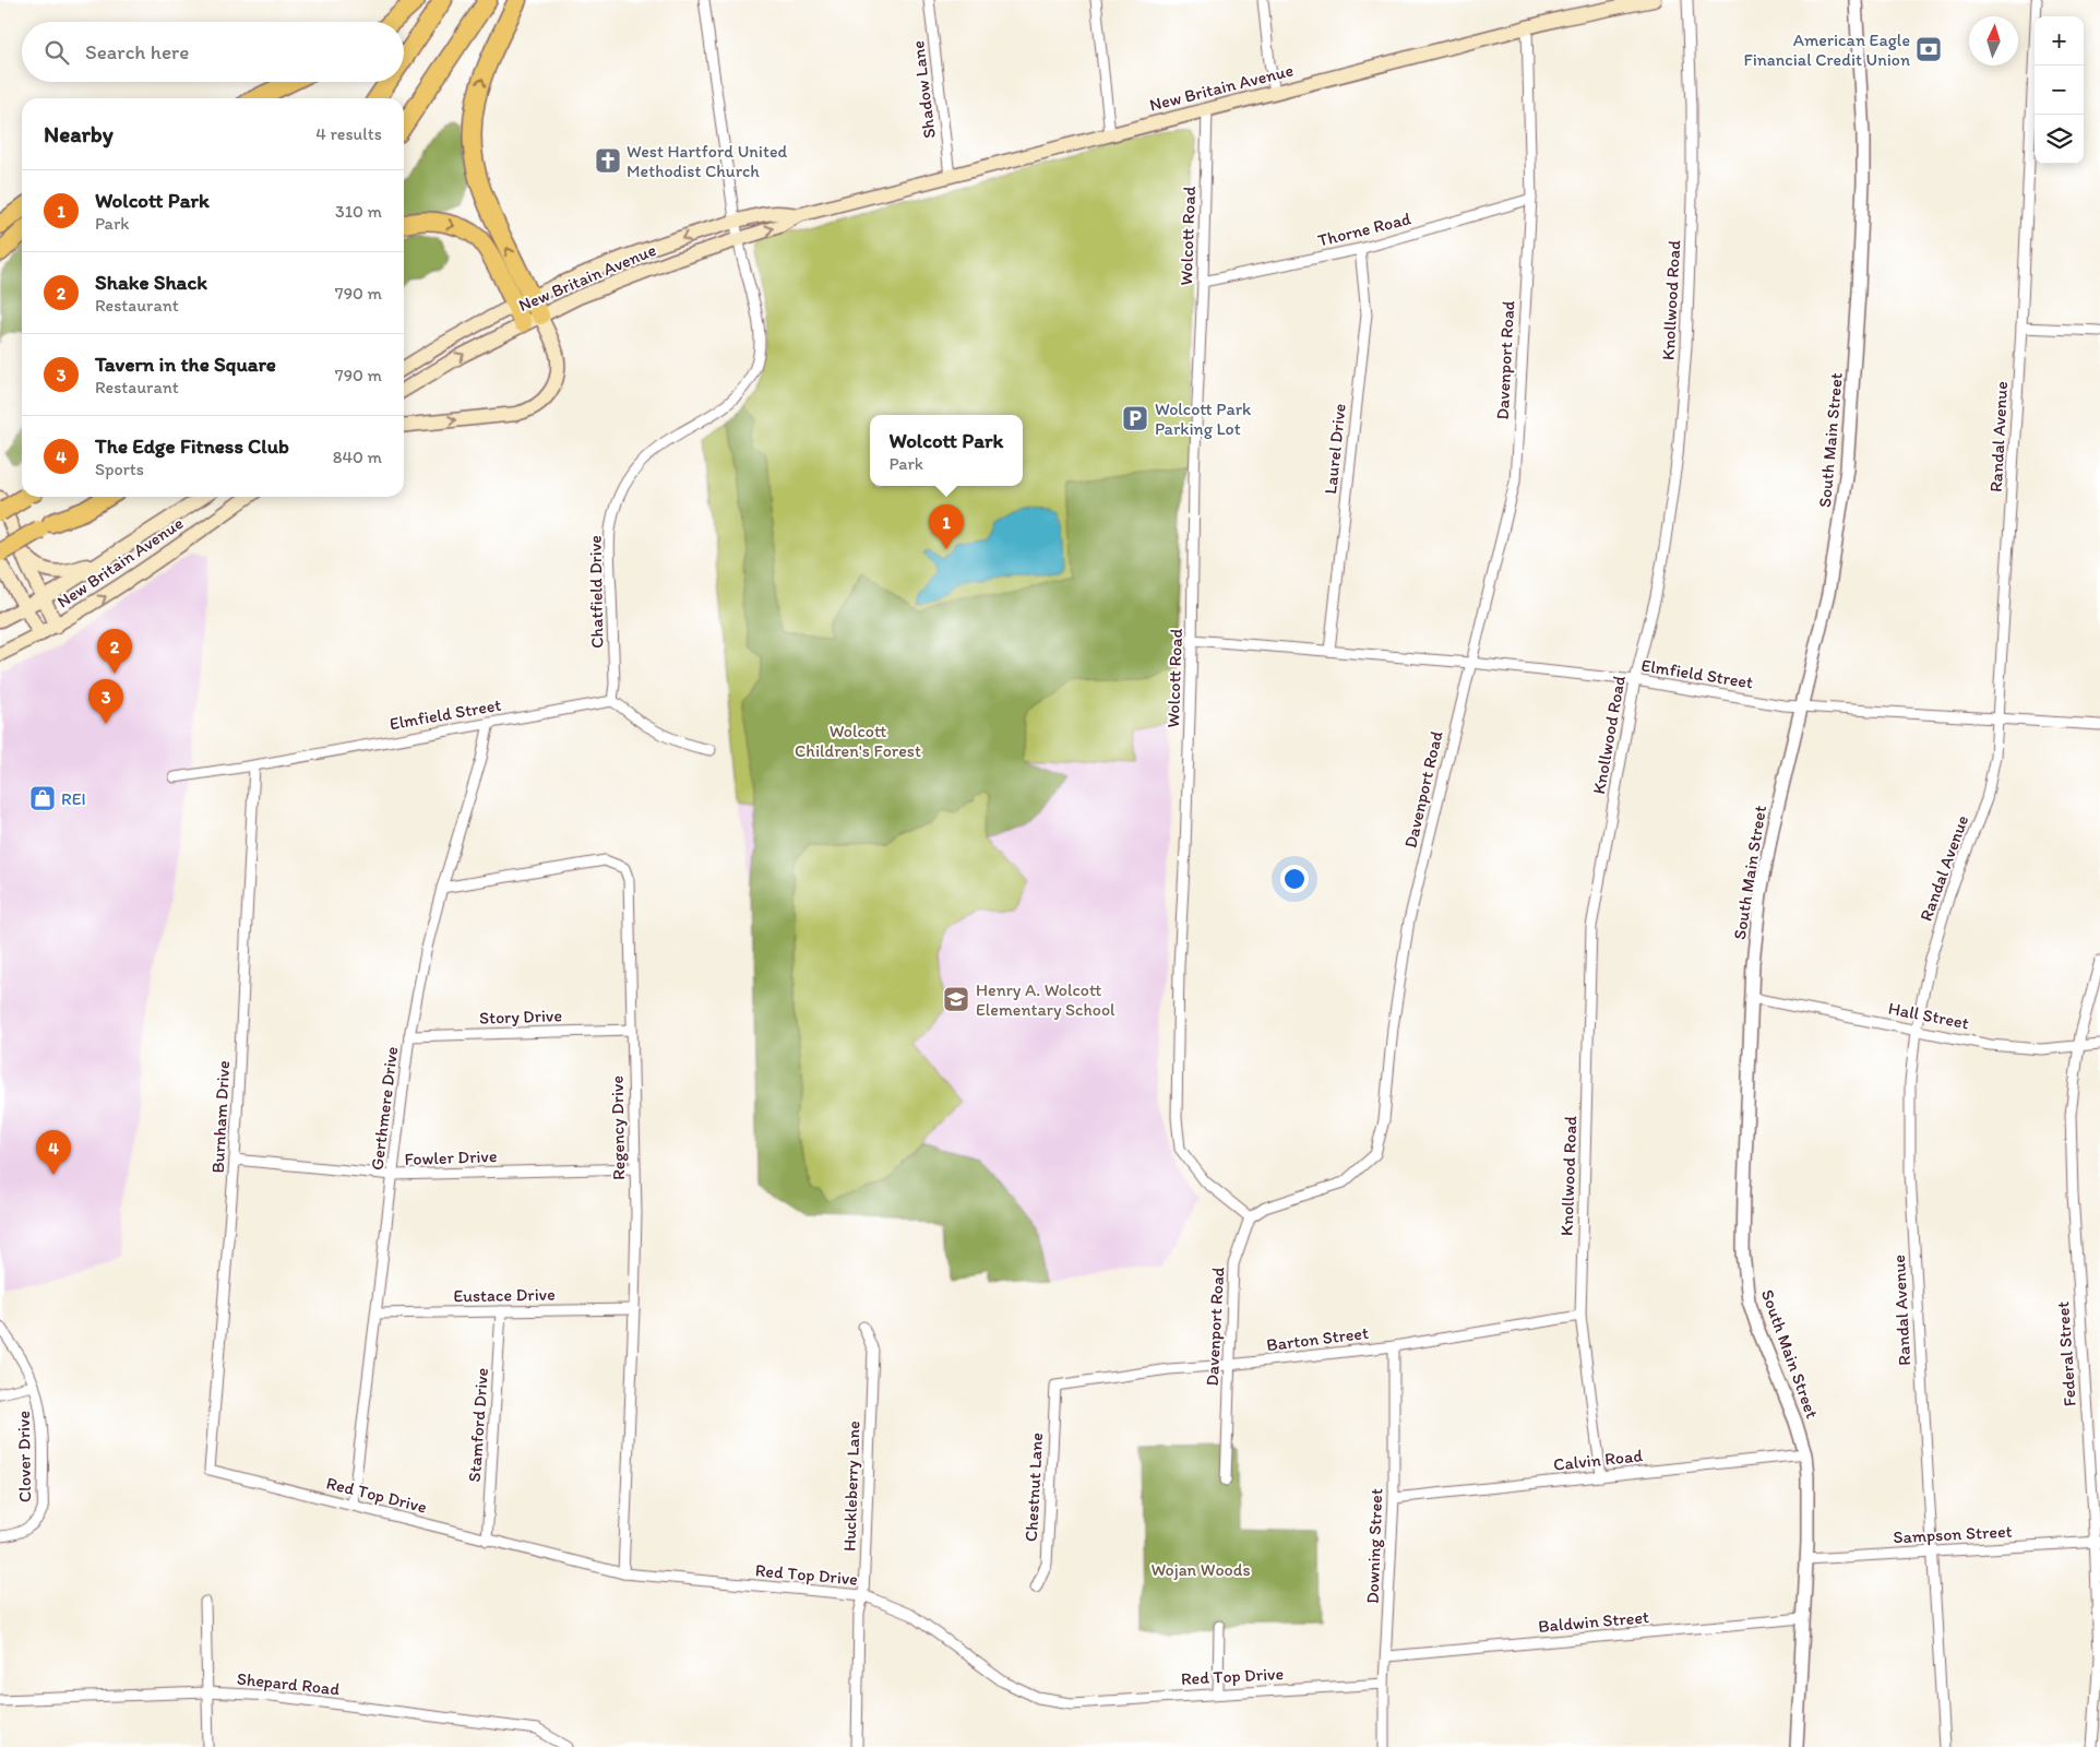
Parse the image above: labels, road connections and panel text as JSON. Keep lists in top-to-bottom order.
{
  "streets": {
    "main road": ["New Britain Avenue"],
    "street": [
      "Shadow Lane",
      "Thorne Road",
      "Wolcott Road",
      "Knollwood Road",
      "Davenport Road",
      "Randal Avenue",
      "South Main Street",
      "Laurel Drive",
      "Chatfield Drive",
      "Elmfield Street",
      "Hall Street",
      "Story Drive",
      "Gerthmere Drive",
      "Burnham Drive",
      "Regency Drive",
      "Fowler Drive",
      "Eustace Drive",
      "Barton Street",
      "Federal Street",
      "Stamford Drive",
      "Clover Drive",
      "Calvin Road",
      "Huckleberry Lane",
      "Chestnut Lane",
      "Red Top Drive",
      "Sampson Street",
      "Downing Street",
      "Baldwin Street",
      "Shepard Road"
    ]
  },
  "crossings": [
    ["New Britain Avenue", "Shadow Lane"],
    ["New Britain Avenue", "Wolcott Road"],
    ["New Britain Avenue", "Davenport Road"],
    ["New Britain Avenue", "Chatfield Drive"],
    ["Thorne Road", "Wolcott Road"],
    ["Thorne Road", "Davenport Road"],
    ["Thorne Road", "Laurel Drive"],
    ["Wolcott Road", "Davenport Road"],
    ["Wolcott Road", "Elmfield Street"],
    ["Knollwood Road", "Elmfield Street"],
    ["Knollwood Road", "Barton Street"],
    ["Knollwood Road", "Calvin Road"],
    ["Davenport Road", "Elmfield Street"],
    ["Davenport Road", "Barton Street"],
    ["Randal Avenue", "Elmfield Street"],
    ["Randal Avenue", "Hall Street"],
    ["Randal Avenue", "Sampson Street"],
    ["South Main Street", "Elmfield Street"],
    ["South Main Street", "Hall Street"],
    ["South Main Street", "Calvin Road"],
    ["South Main Street", "Sampson Street"],
    ["South Main Street", "Baldwin Street"],
    ["Laurel Drive", "Elmfield Street"],
    ["Chatfield Drive", "Elmfield Street"],
    ["Elmfield Street", "Gerthmere Drive"],
    ["Elmfield Street", "Burnham Drive"],
    ["Hall Street", "Federal Street"],
    ["Story Drive", "Gerthmere Drive"],
    ["Story Drive", "Regency Drive"],
    ["Gerthmere Drive", "Regency Drive"],
    ["Gerthmere Drive", "Fowler Drive"],
    ["Gerthmere Drive", "Eustace Drive"],
    ["Gerthmere Drive", "Red Top Drive"],
    ["Burnham Drive", "Fowler Drive"],
    ["Burnham Drive", "Red Top Drive"],
    ["Regency Drive", "Fowler Drive"],
    ["Regency Drive", "Eustace Drive"],
    ["Regency Drive", "Red Top Drive"],
    ["Eustace Drive", "Stamford Drive"],
    ["Barton Street", "Chestnut Lane"],
    ["Barton Street", "Downing Street"],
    ["Federal Street", "Sampson Street"],
    ["Stamford Drive", "Red Top Drive"],
    ["Calvin Road", "Downing Street"],
    ["Huckleberry Lane", "Red Top Drive"],
    ["Red Top Drive", "Downing Street"],
    ["Downing Street", "Baldwin Street"]
  ],
  "parks": ["Wolcott Children's Forest", "Wojan Woods"],
  "places": {
    "bank": ["American Eagle Financial Credit Union"],
    "church": ["West Hartford United Methodist Church"],
    "parking": ["Wolcott Park Parking Lot"],
    "shop": ["REI"],
    "school or university": ["Henry A. Wolcott Elementary School"]
  },
  "north": "top",
  "page": {
    "map_buttons": ["+", "−"],
    "search": "Search here",
    "heading": ["Nearby", "4 results"],
    "list": [
      {
        "mark": "1",
        "name": "Wolcott Park",
        "note": "Park",
        "value": "310 m"
      },
      {
        "mark": "2",
        "name": "Shake Shack",
        "note": "Restaurant",
        "value": "790 m"
      },
      {
        "mark": "3",
        "name": "Tavern in the Square",
        "note": "Restaurant",
        "value": "790 m"
      },
      {
        "mark": "4",
        "name": "The Edge Fitness Club",
        "note": "Sports",
        "value": "840 m"
      }
    ],
    "popup": ["Wolcott Park", "Park"],
    "pins": [
      "1",
      "2",
      "3",
      "4"
    ]
  }
}
